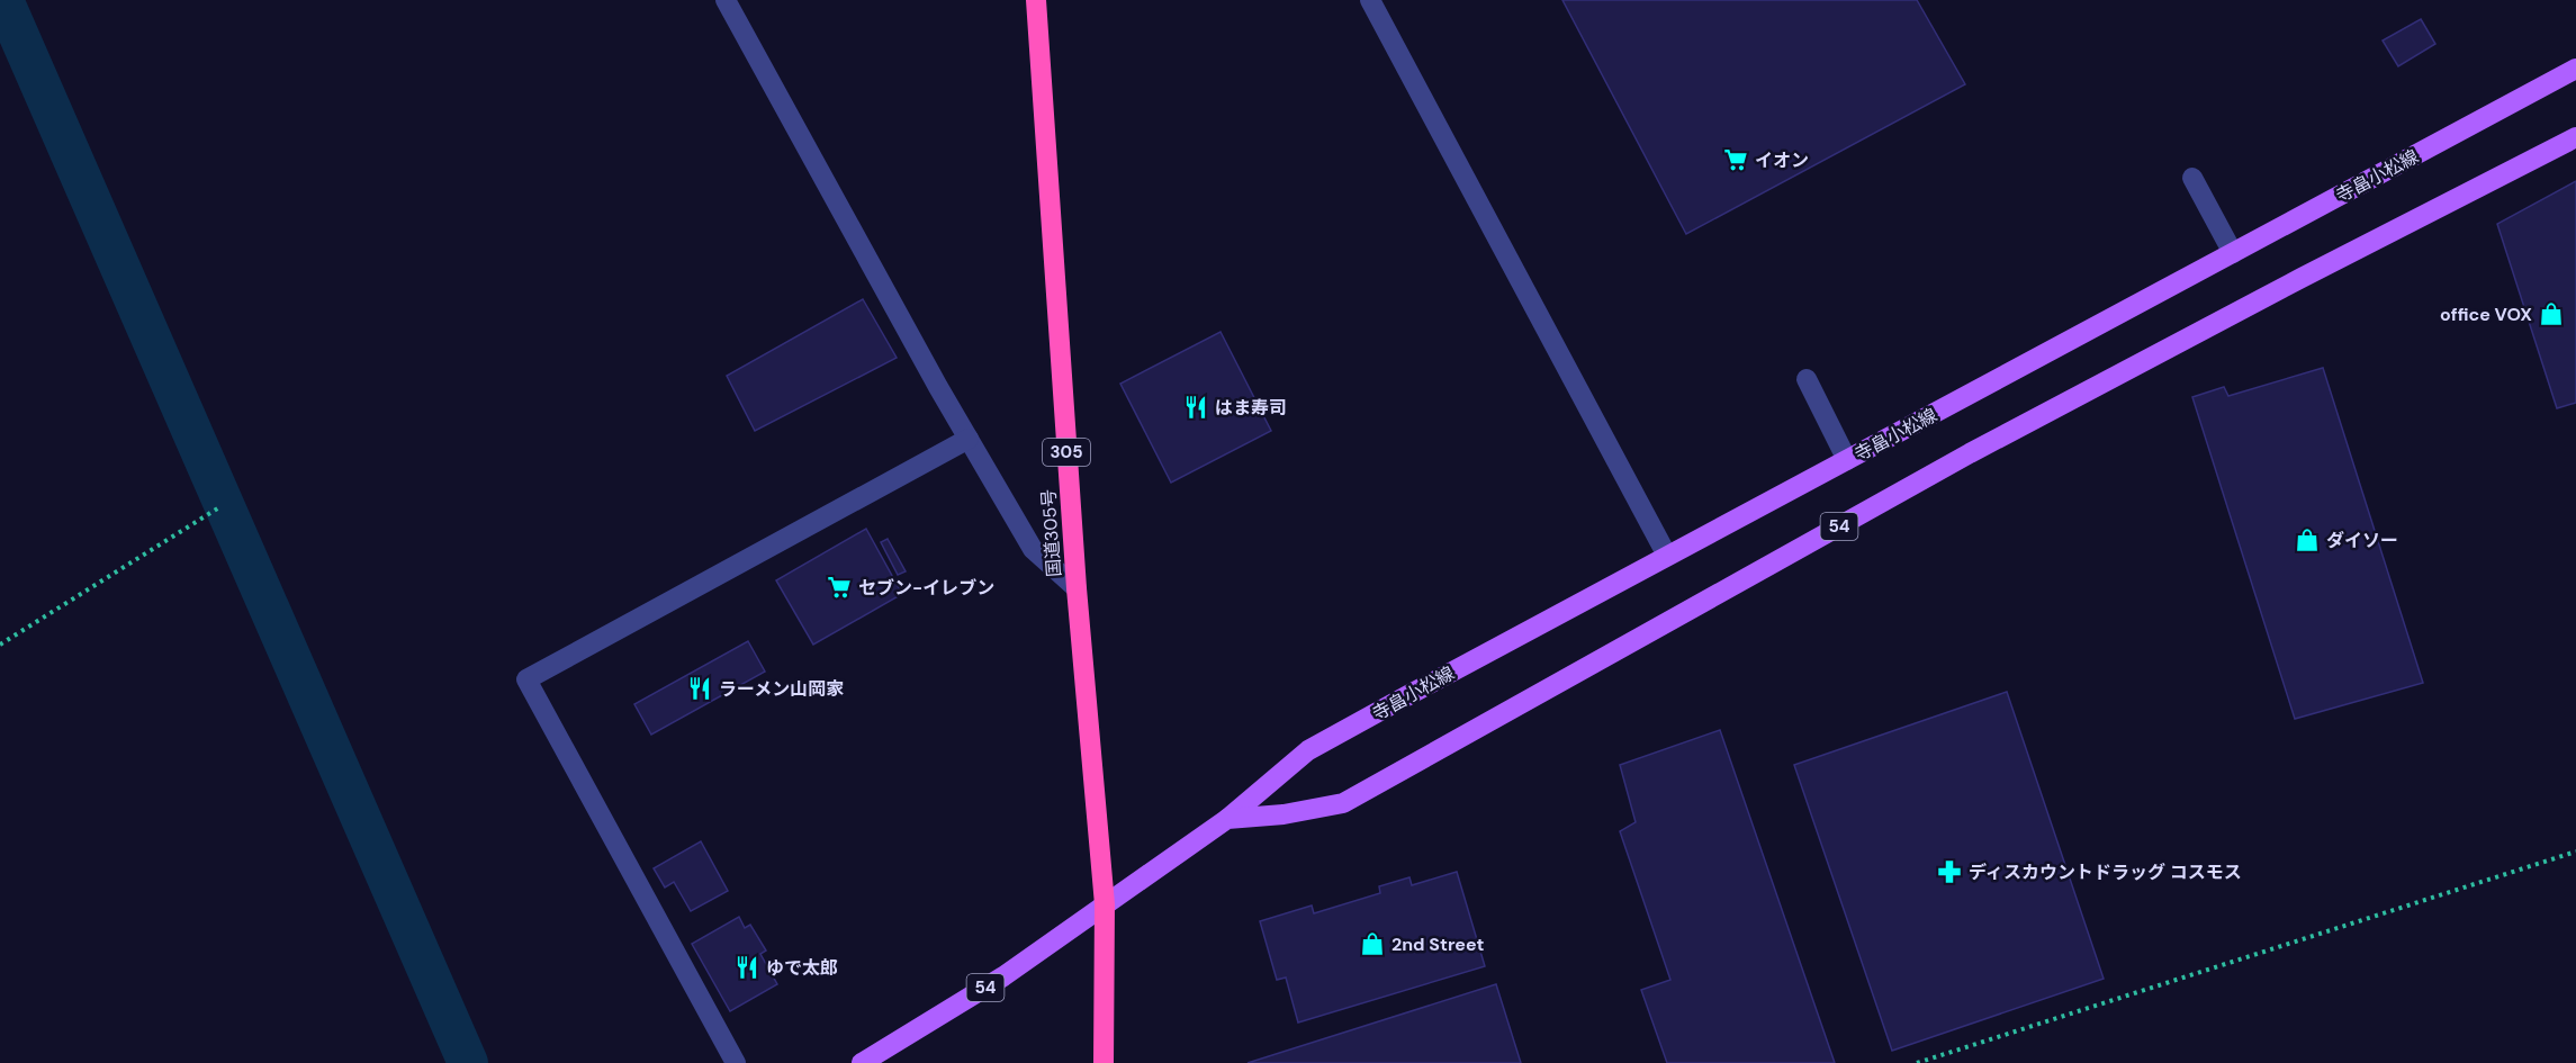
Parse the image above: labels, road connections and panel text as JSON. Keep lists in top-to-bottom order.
{
  "streets": {
    "highway": ["305", "国道305号"],
    "main road": ["寺畠小松線", "54"]
  },
  "crossings": [
    ["寺畠小松線", "54"],
    ["寺畠小松線", "国道305号"]
  ],
  "places": {
    "supermarket": ["イオン", "セブン-イレブン"],
    "shop": ["office VOX", "ダイソー", "2nd Street"],
    "restaurant": ["はま寿司", "ラーメン山岡家", "ゆで太郎"],
    "pharmacy": ["ディスカウントドラッグ コスモス"]
  }
}
